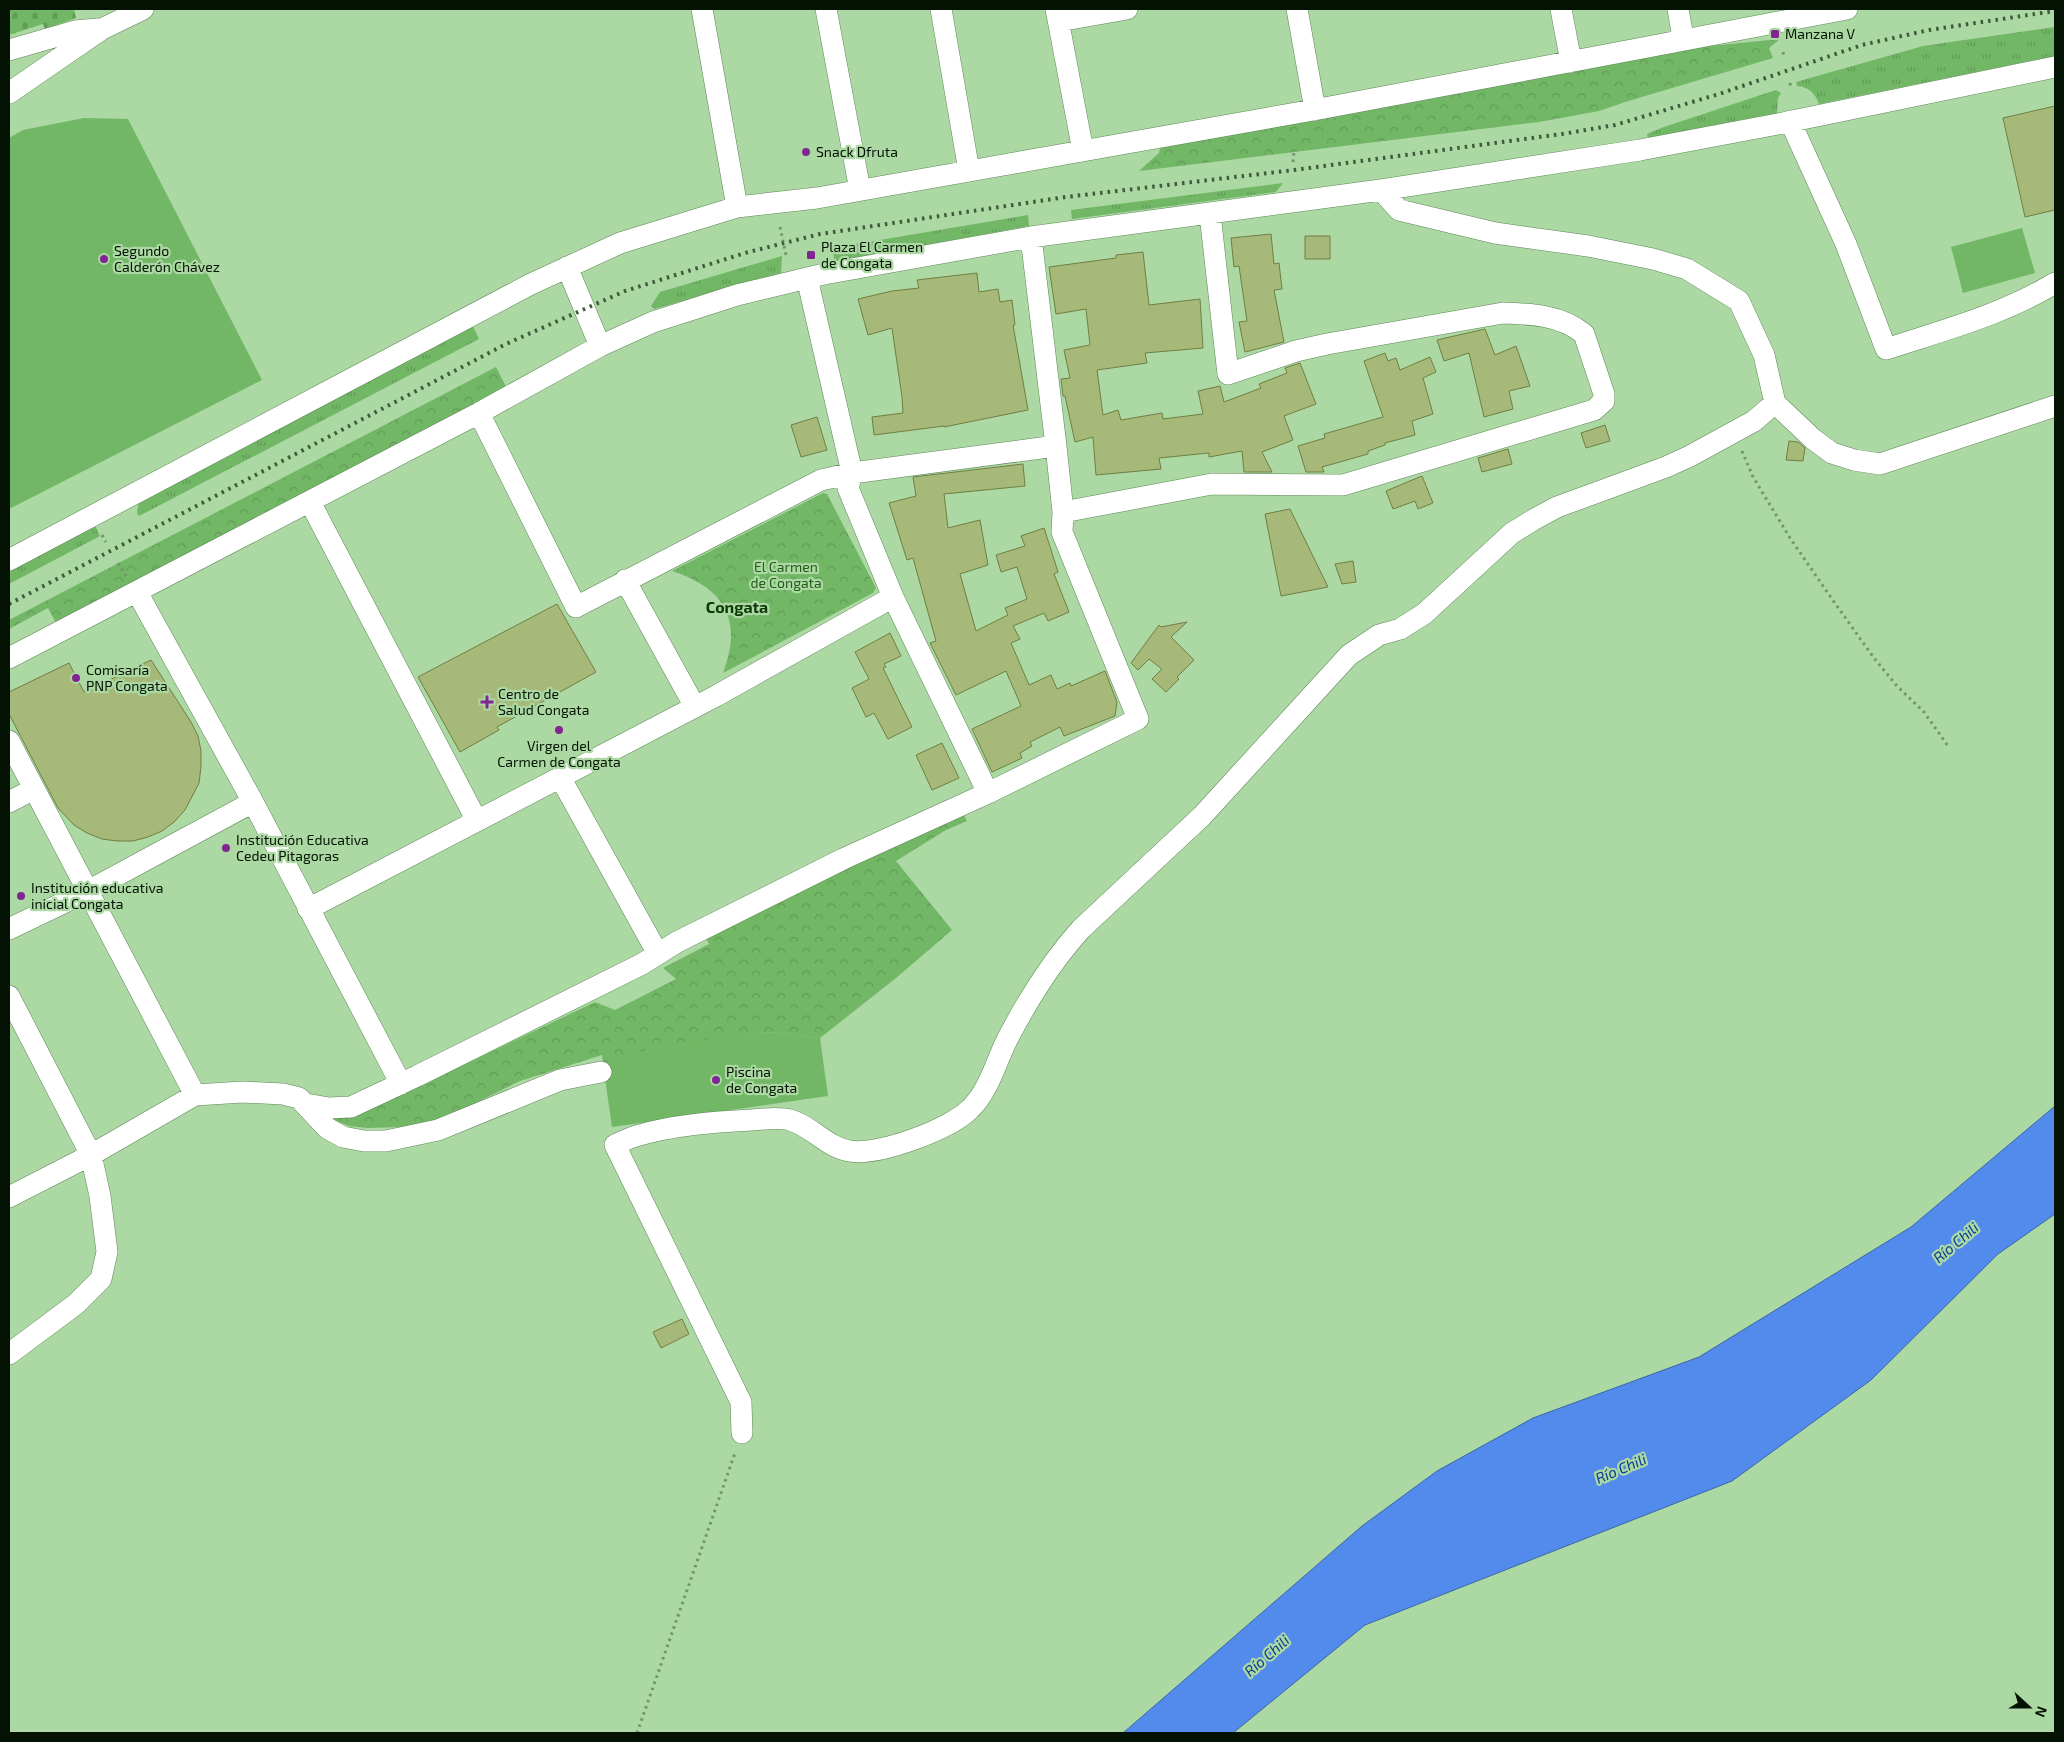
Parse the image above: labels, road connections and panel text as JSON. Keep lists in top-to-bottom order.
{
  "districts": ["Congata"],
  "water": ["Río Chili"],
  "parks": ["El Carmen de Congata"],
  "places": {
    "transit": ["Manzana V", "Plaza El Carmen de Congata"],
    "other": [
      "Snack Dfruta",
      "Segundo Calderón Chávez",
      "Comisaría PNP Congata",
      "Virgen del Carmen de Congata",
      "Institución Educativa Cedeu Pitagoras",
      "Institución educativa inicial Congata",
      "Piscina de Congata"
    ],
    "health": ["Centro de Salud Congata"]
  },
  "north": "right"
}
